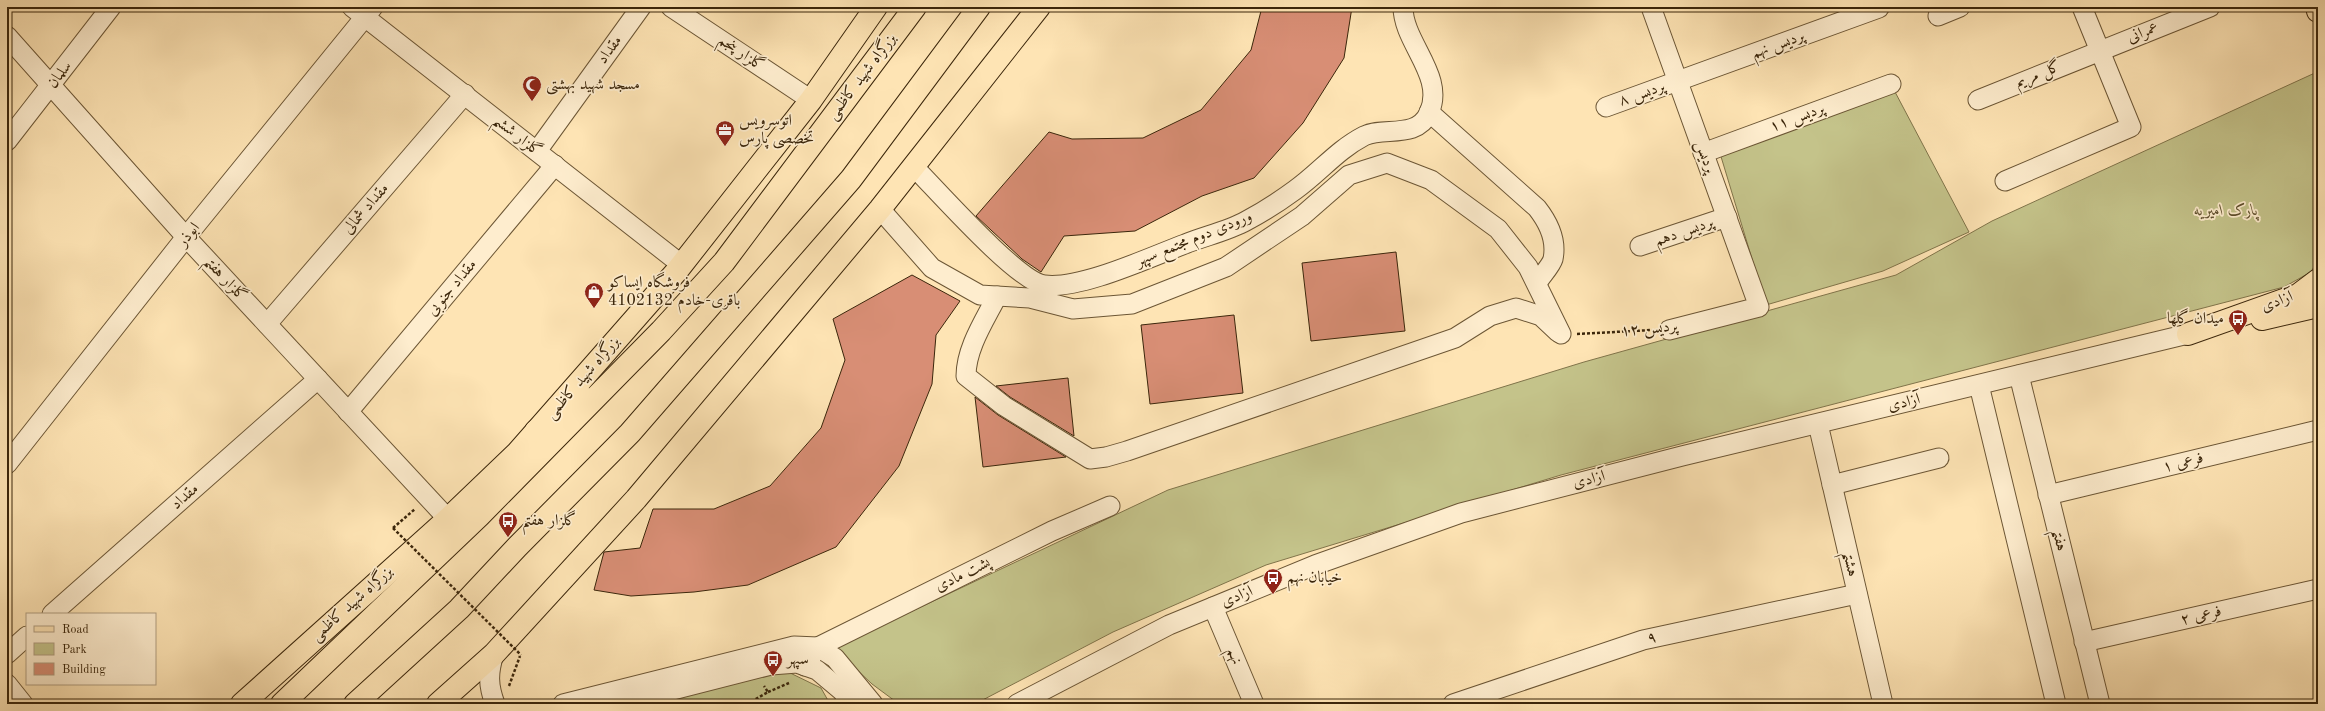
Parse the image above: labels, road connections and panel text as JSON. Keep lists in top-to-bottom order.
{
  "streets": {
    "main road": ["بزرگراه شهید کاظمی", "آزادی"],
    "street": [
      "عمرانی",
      "پردیس نهم",
      "مقداد",
      "گلزار پنجم",
      "سلمان",
      "گل مریم",
      "پردیس ۸",
      "پردیس ۱۱",
      "گلزار ششم",
      "پردیس",
      "مقداد شمالی",
      "پردیس دهم",
      "ابوذر",
      "ورودی دوم مجتمع سپهر",
      "گلزار هفتم",
      "مقداد جنوبی",
      "پردیس ۱۲",
      "فرعی ۱",
      "هفتم",
      "هشتم",
      "پشت مادی",
      "فرعی ۲",
      "۹",
      "نهم"
    ]
  },
  "crossings": [
    ["عمرانی", "گل مریم"],
    ["پردیس نهم", "پردیس ۸"],
    ["پردیس نهم", "پردیس"],
    ["مقداد", "گلزار ششم"],
    ["مقداد", "گلزار هفتم"],
    ["گلزار پنجم", "بزرگراه شهید کاظمی"],
    ["سلمان", "گلزار هفتم"],
    ["بزرگراه شهید کاظمی", "گلزار ششم"],
    ["بزرگراه شهید کاظمی", "گلزار هفتم"],
    ["پردیس ۸", "پردیس"],
    ["پردیس ۱۱", "پردیس"],
    ["گلزار ششم", "مقداد شمالی"],
    ["گلزار ششم", "ابوذر"],
    ["گلزار ششم", "مقداد جنوبی"],
    ["پردیس", "پردیس دهم"],
    ["پردیس", "پردیس ۱۲"],
    ["مقداد شمالی", "گلزار هفتم"],
    ["ابوذر", "گلزار هفتم"],
    ["گلزار هفتم", "مقداد جنوبی"],
    ["آزادی", "هفتم"],
    ["آزادی", "هشتم"],
    ["آزادی", "نهم"],
    ["فرعی ۱", "هفتم"],
    ["هفتم", "فرعی ۲"],
    ["هشتم", "۹"]
  ],
  "parks": ["پارک امیریه"],
  "places": {
    "mosque": ["مسجد شهید بهشتی"],
    "office": ["اتوسرویس تخصصی پارس"],
    "shop": ["فروشگاه ایساکو باقری-خادم 4102132"],
    "bus stop": [
      "میدان گلها",
      "گلزار هفتم",
      "خیابان نهم",
      "سپهر"
    ]
  },
  "legend": ["Road", "Park", "Building"]
}
